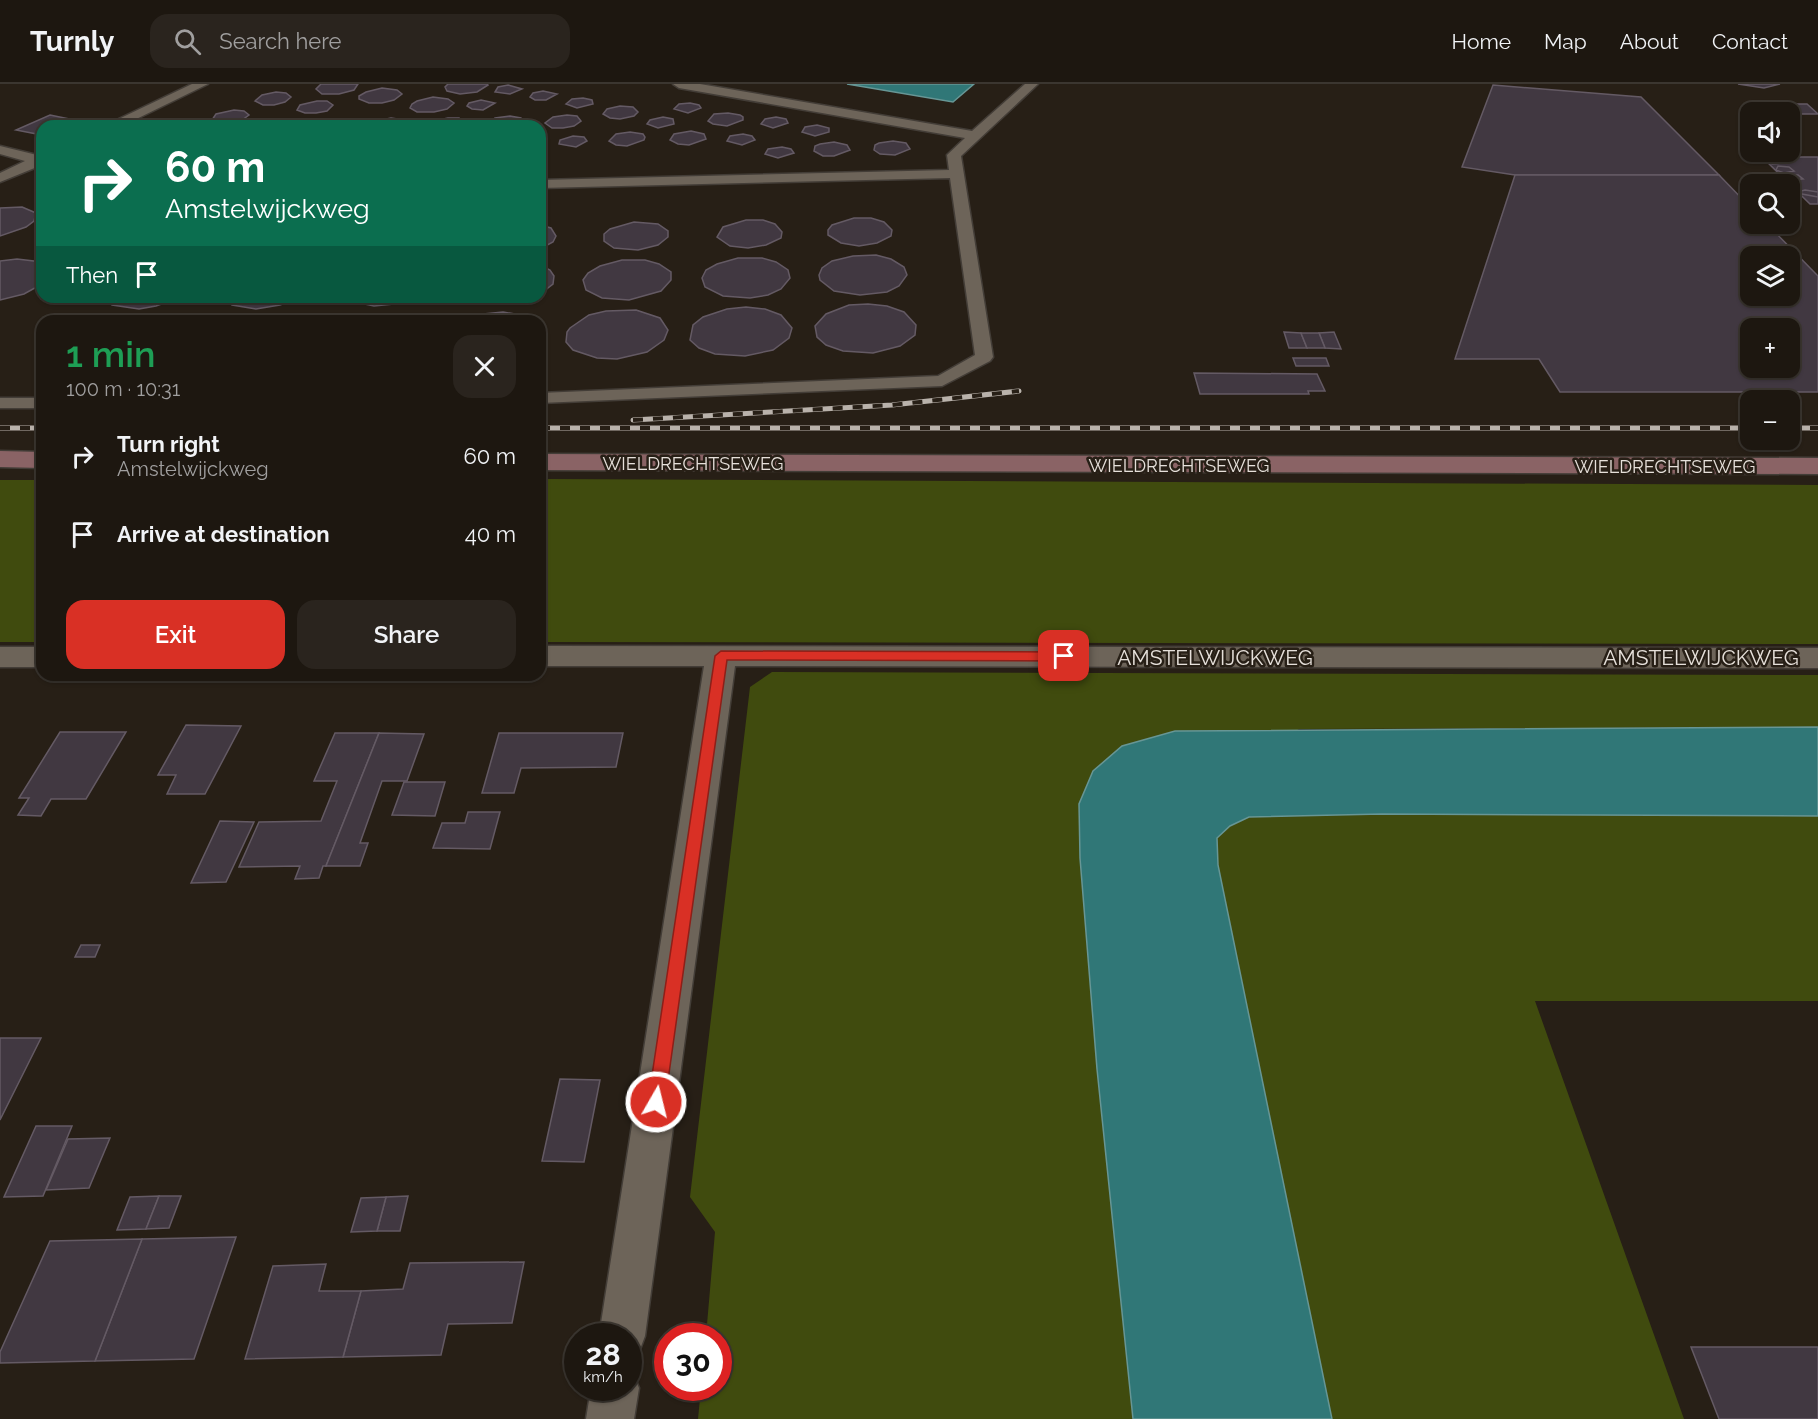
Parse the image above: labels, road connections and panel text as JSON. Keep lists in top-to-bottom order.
{
  "streets": {
    "street": ["WIELDRECHTSEWEG", "AMSTELWIJCKWEG"]
  },
  "page": {
    "header": "Turnly",
    "search": "Search here",
    "nav": [
      "Home",
      "Map",
      "About",
      "Contact"
    ],
    "map_buttons": ["+", "−"],
    "turn": ["60 m", "Amstelwijckweg"],
    "then": "Then",
    "heading": ["1 min", "100 m · 10:31"],
    "list": [
      {
        "name": "Turn right",
        "note": "Amstelwijckweg",
        "value": "60 m"
      },
      {
        "name": "Arrive at destination",
        "value": "40 m"
      }
    ],
    "buttons": ["Exit", "Share"],
    "speed": "28 km/h",
    "limit": "30"
  }
}
